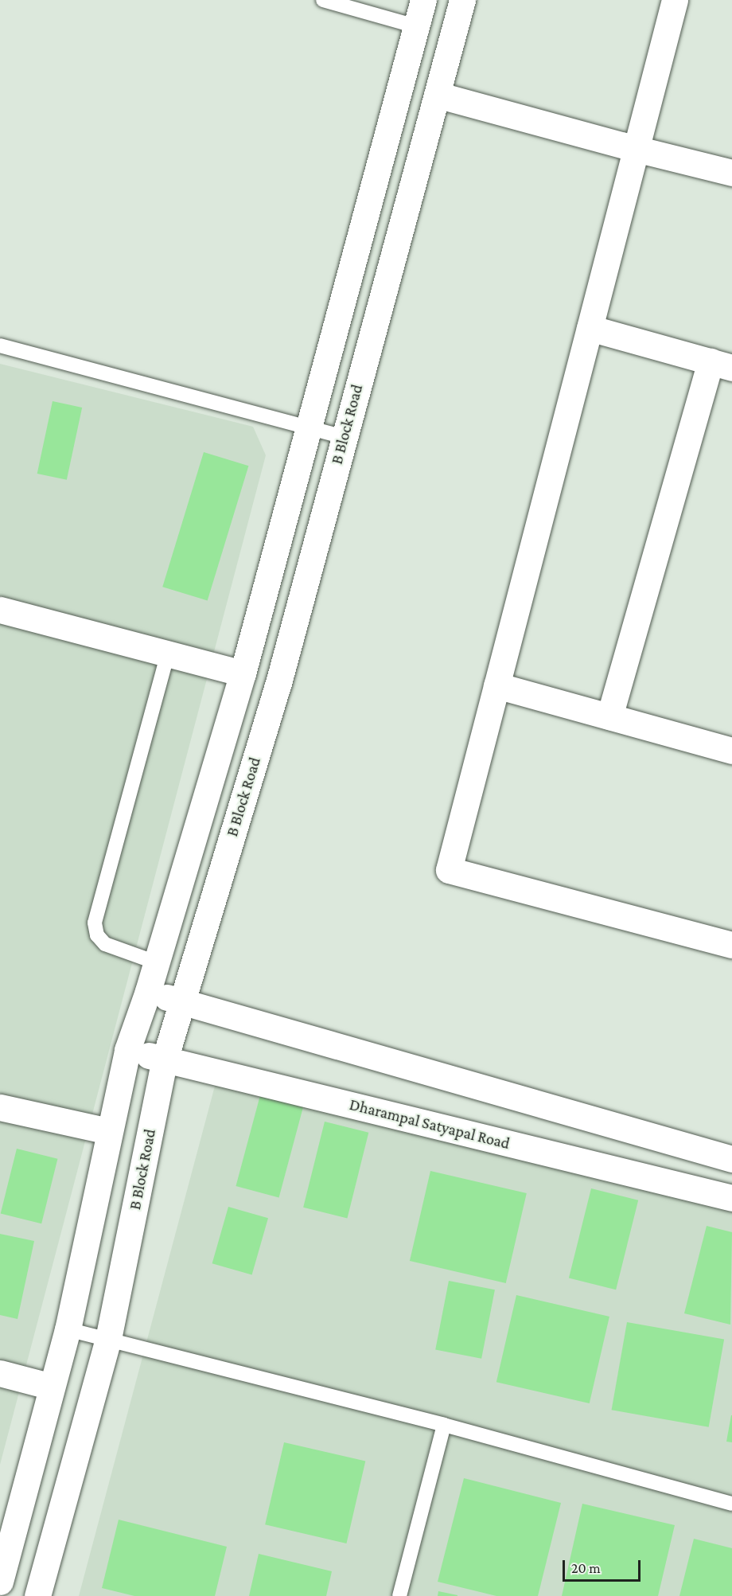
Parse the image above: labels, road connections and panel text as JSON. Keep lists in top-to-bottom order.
{
  "streets": {
    "street": ["B Block Road", "Dharampal Satyapal Road"]
  },
  "crossings": [
    ["B Block Road", "Dharampal Satyapal Road"]
  ],
  "scale_bar": "20 m"
}
